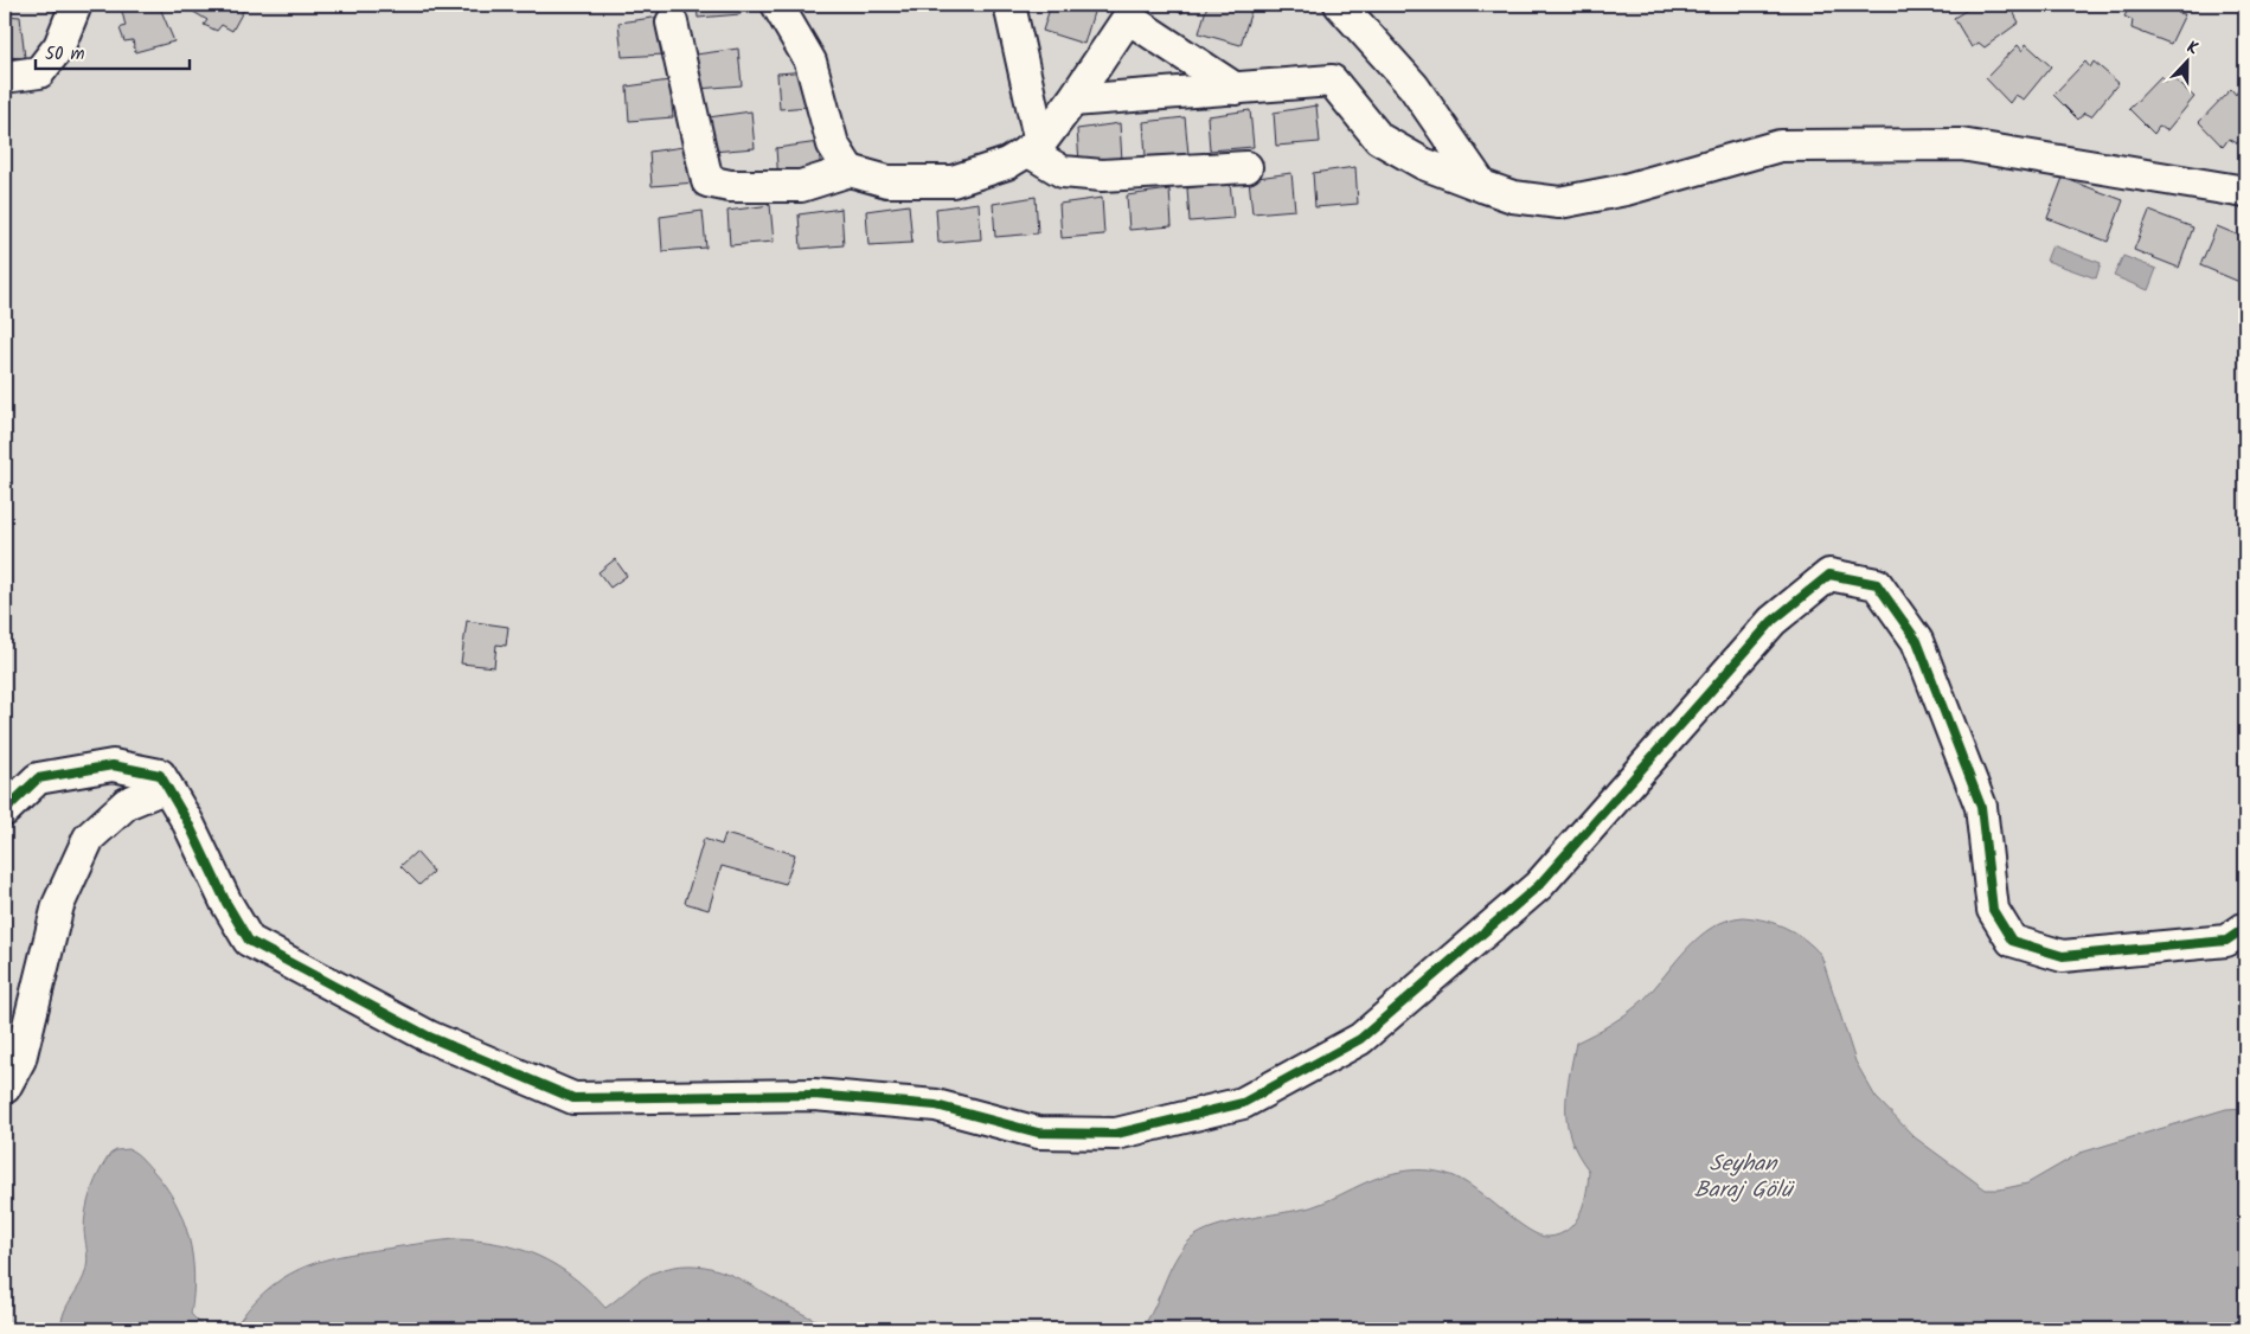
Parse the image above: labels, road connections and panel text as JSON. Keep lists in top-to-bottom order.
{
  "water": ["Seyhan Baraj Gölü"],
  "scale_bar": "50 m",
  "north": "top"
}
